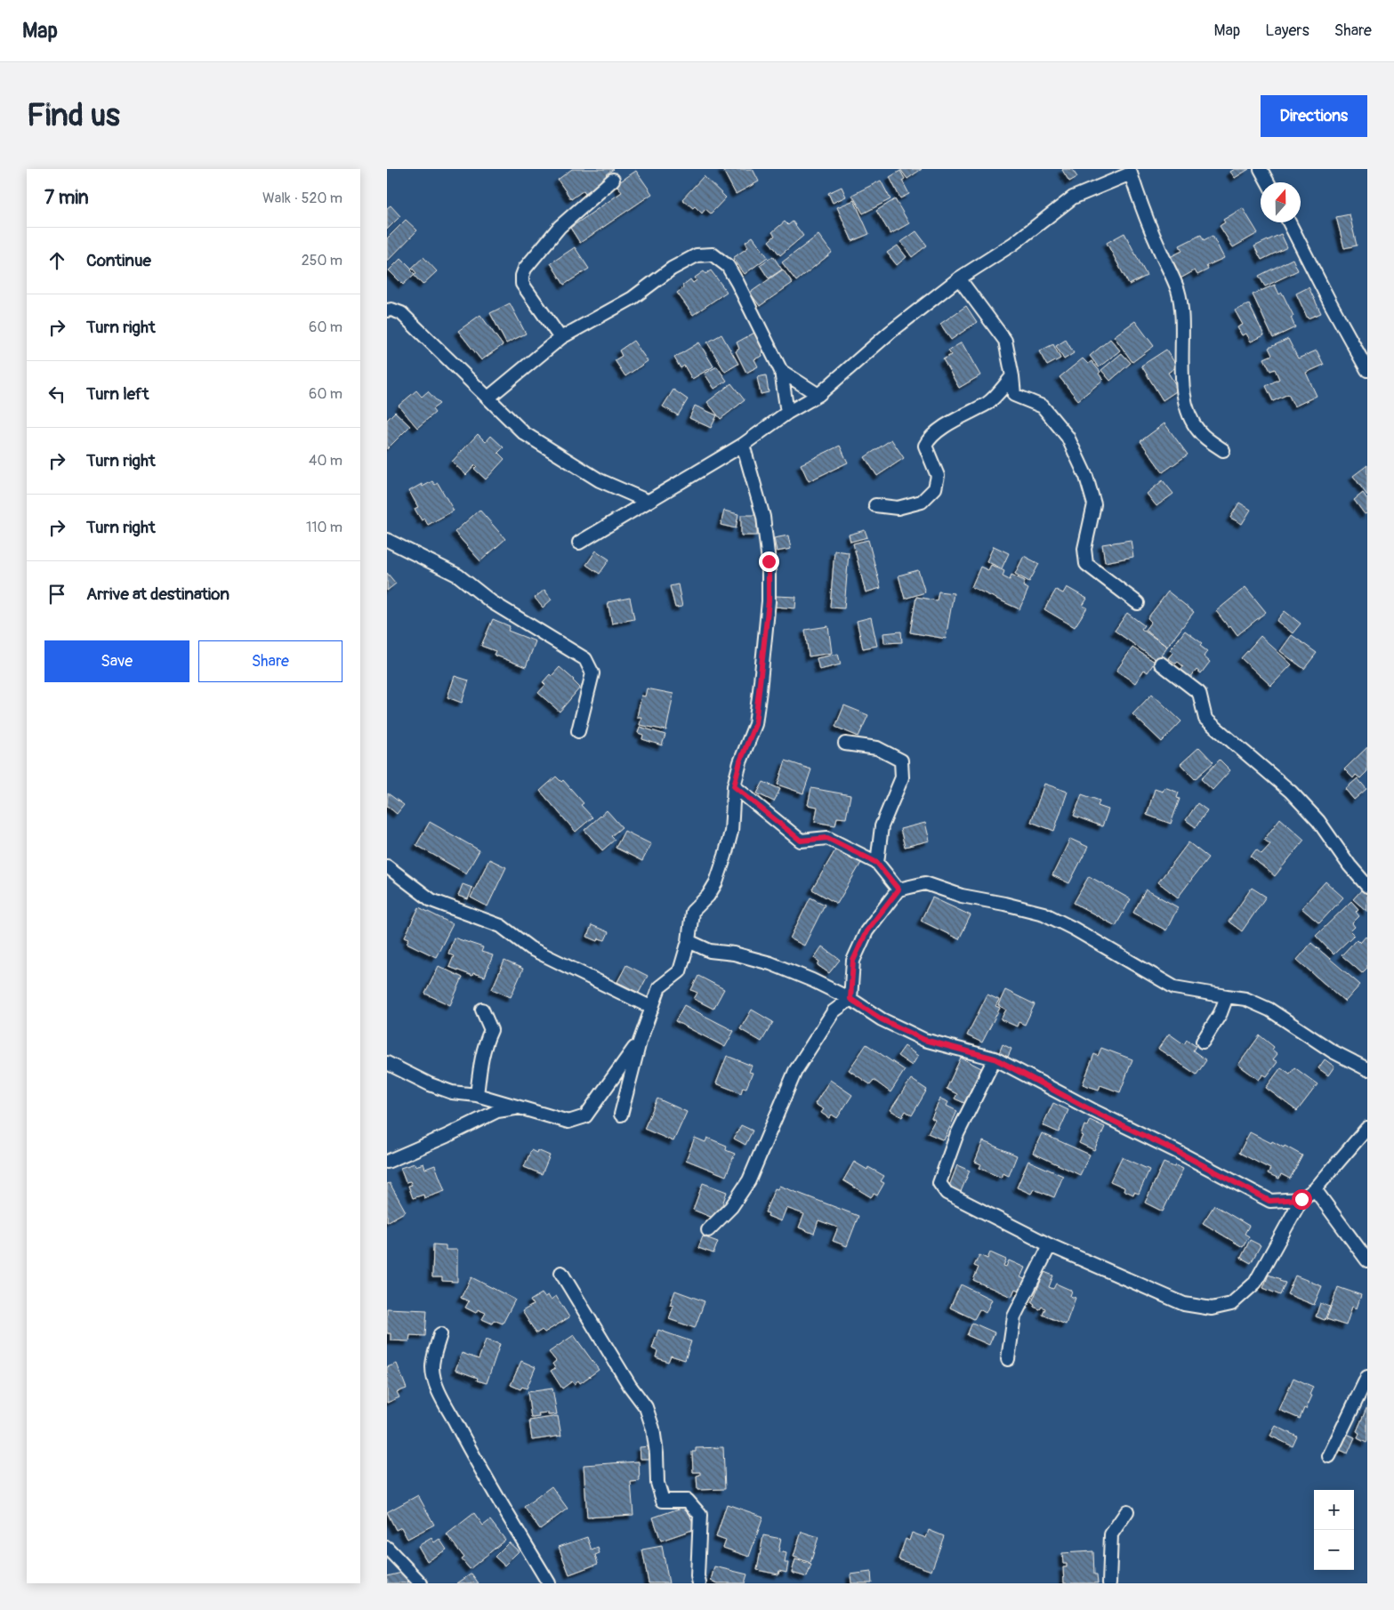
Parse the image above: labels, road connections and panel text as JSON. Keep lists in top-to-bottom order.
{
  "north": "top",
  "page": {
    "header": "Map",
    "nav": ["Map", "Layers", "Share"],
    "buttons": [
      "Directions",
      ["Save", "Share"]
    ],
    "title": "Find us",
    "heading": ["7 min", "Walk · 520 m"],
    "list": [
      ["Continue", "250 m"],
      ["Turn right", "60 m"],
      ["Turn left", "60 m"],
      ["Turn right", "40 m"],
      ["Turn right", "110 m"],
      "Arrive at destination"
    ],
    "map_buttons": ["+", "−"]
  }
}
